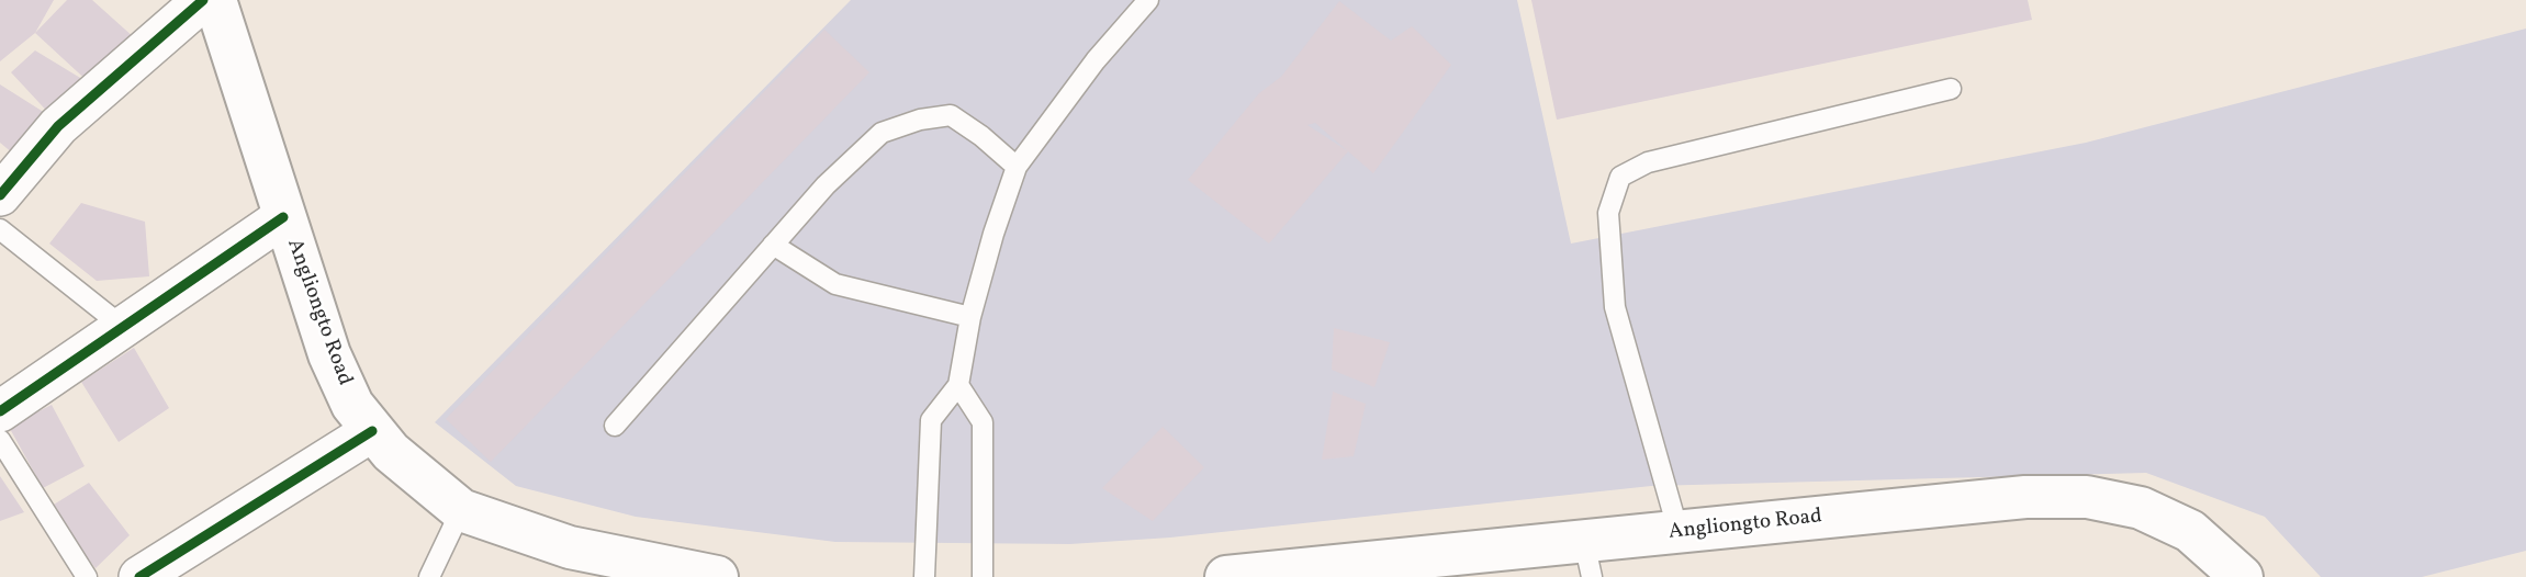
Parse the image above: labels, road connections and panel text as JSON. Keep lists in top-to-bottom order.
{
  "streets": {
    "main road": ["Angliongto Road"]
  }
}
